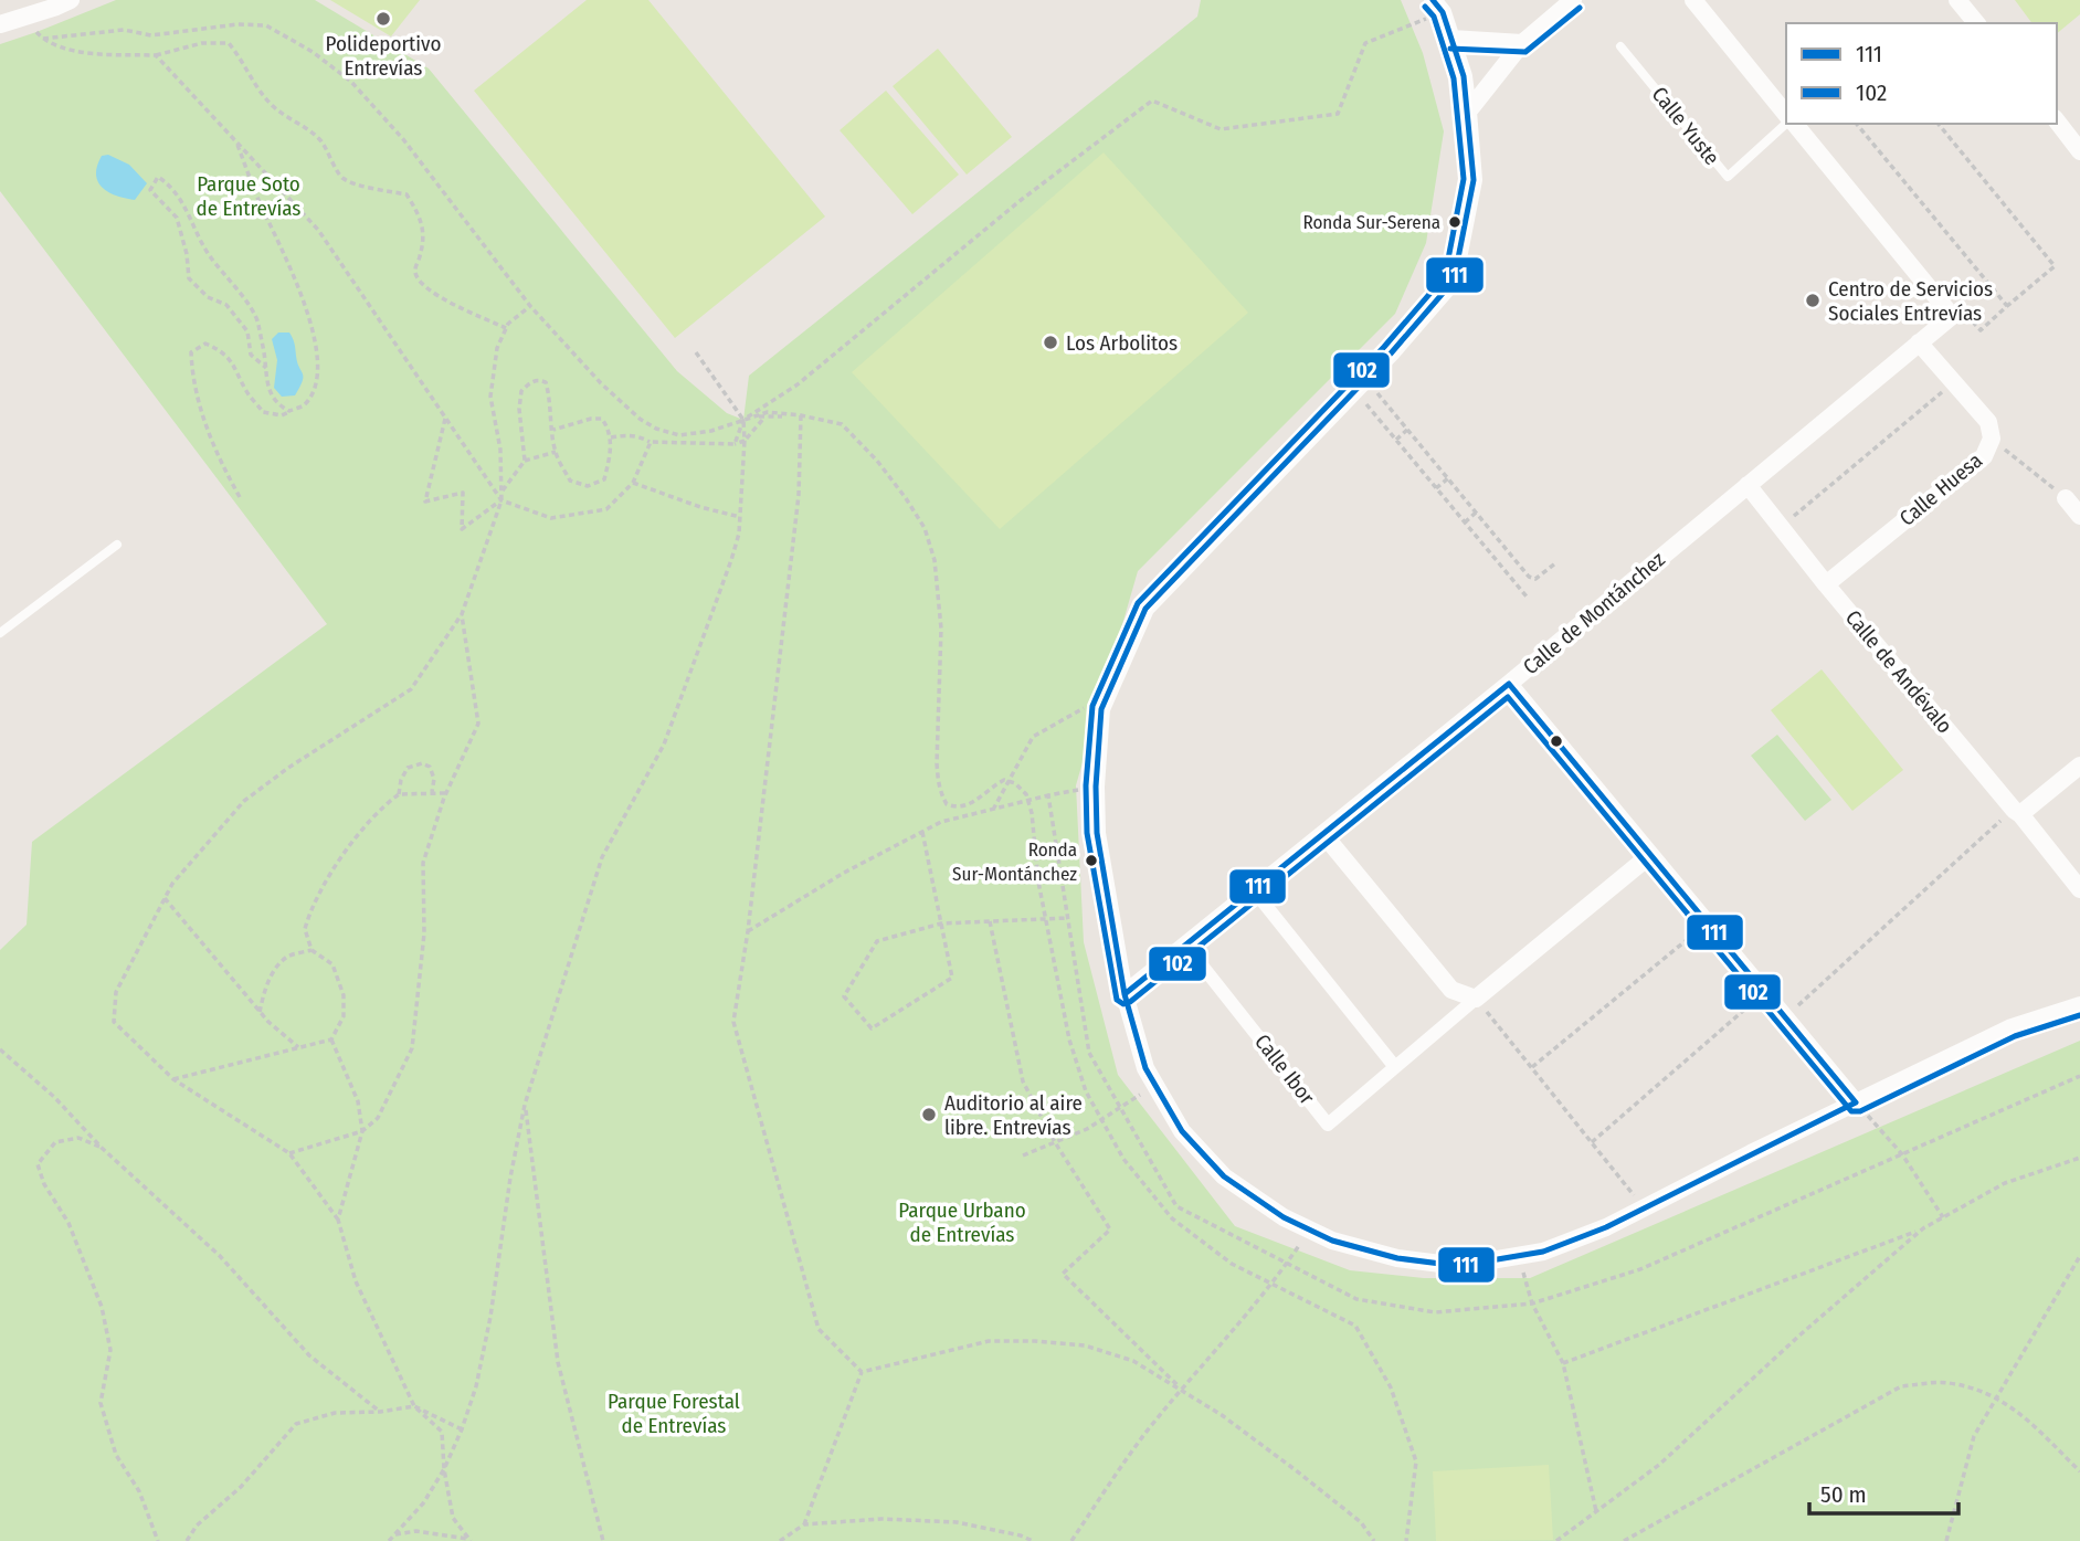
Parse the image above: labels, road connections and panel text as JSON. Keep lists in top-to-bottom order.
{
  "streets": {
    "street": [
      "Calle Huesa",
      "Calle de Montánchez",
      "Calle de Andévalo",
      "Calle Ibor"
    ],
    "lane": ["Calle Yuste"]
  },
  "crossings": [
    ["Calle Huesa", "Calle de Montánchez"],
    ["Calle Huesa", "Calle de Andévalo"],
    ["Calle de Montánchez", "Calle de Andévalo"],
    ["Calle de Montánchez", "Calle Ibor"]
  ],
  "parks": ["Parque Soto de Entrevías", "Parque Urbano de Entrevías", "Parque Forestal de Entrevías"],
  "places": [
    "Polideportivo Entrevías",
    "Ronda Sur-Serena",
    "Centro de Servicios Sociales Entrevías",
    "Los Arbolitos",
    "Ronda Sur-Montánchez",
    "Auditorio al aire libre. Entrevías"
  ],
  "lines": ["transit line 111", "transit line 102"],
  "legend": ["111", "102"],
  "scale_bar": "50 m"
}
